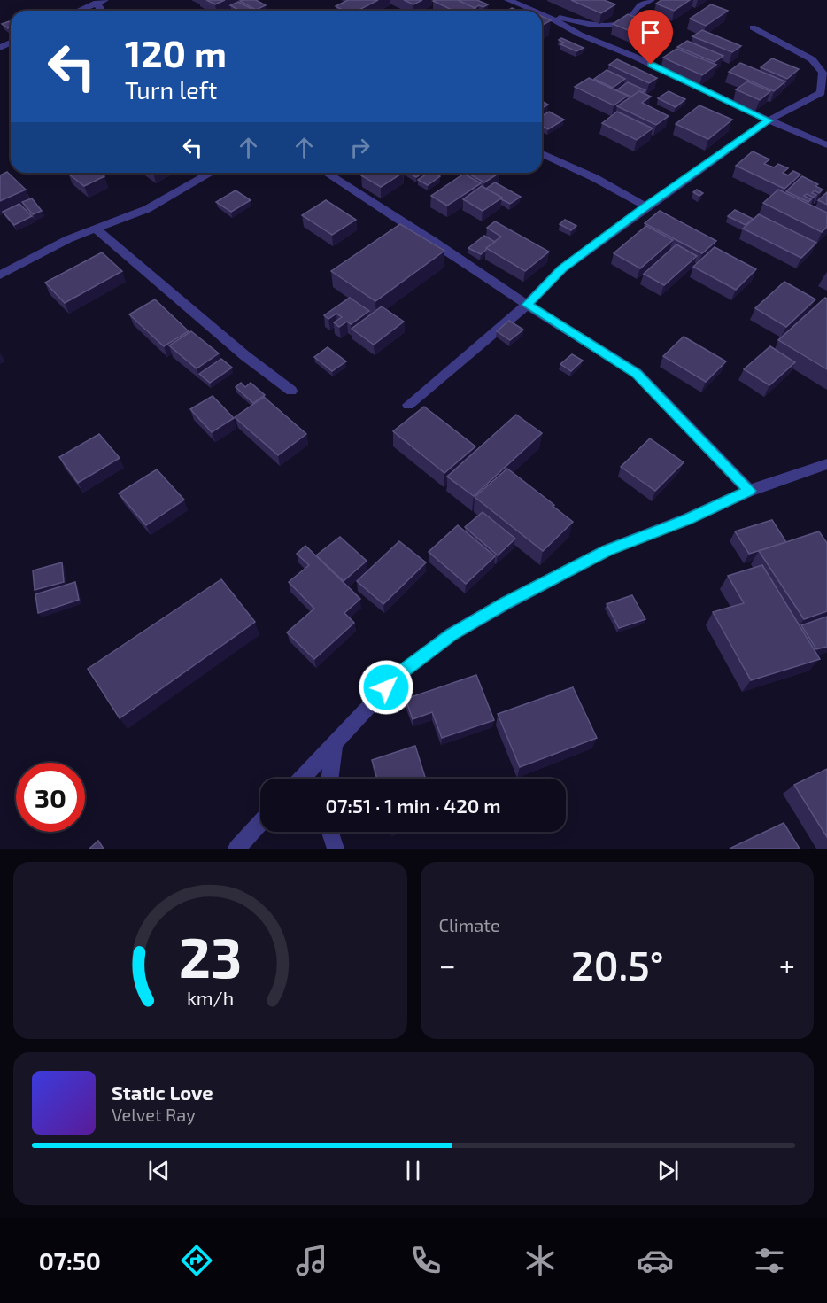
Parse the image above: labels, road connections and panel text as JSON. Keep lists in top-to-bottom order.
{
  "page": {
    "turn": ["120 m", "Turn left"],
    "limit": "30",
    "trip": "07:51 · 1 min · 420 m",
    "tile": "Climate",
    "heat": ["−", "20.5°", "+"],
    "song": ["Static Love", "Velvet Ray"],
    "tabs": "07:50",
    "gauge": ["23", "km/h"]
  }
}
